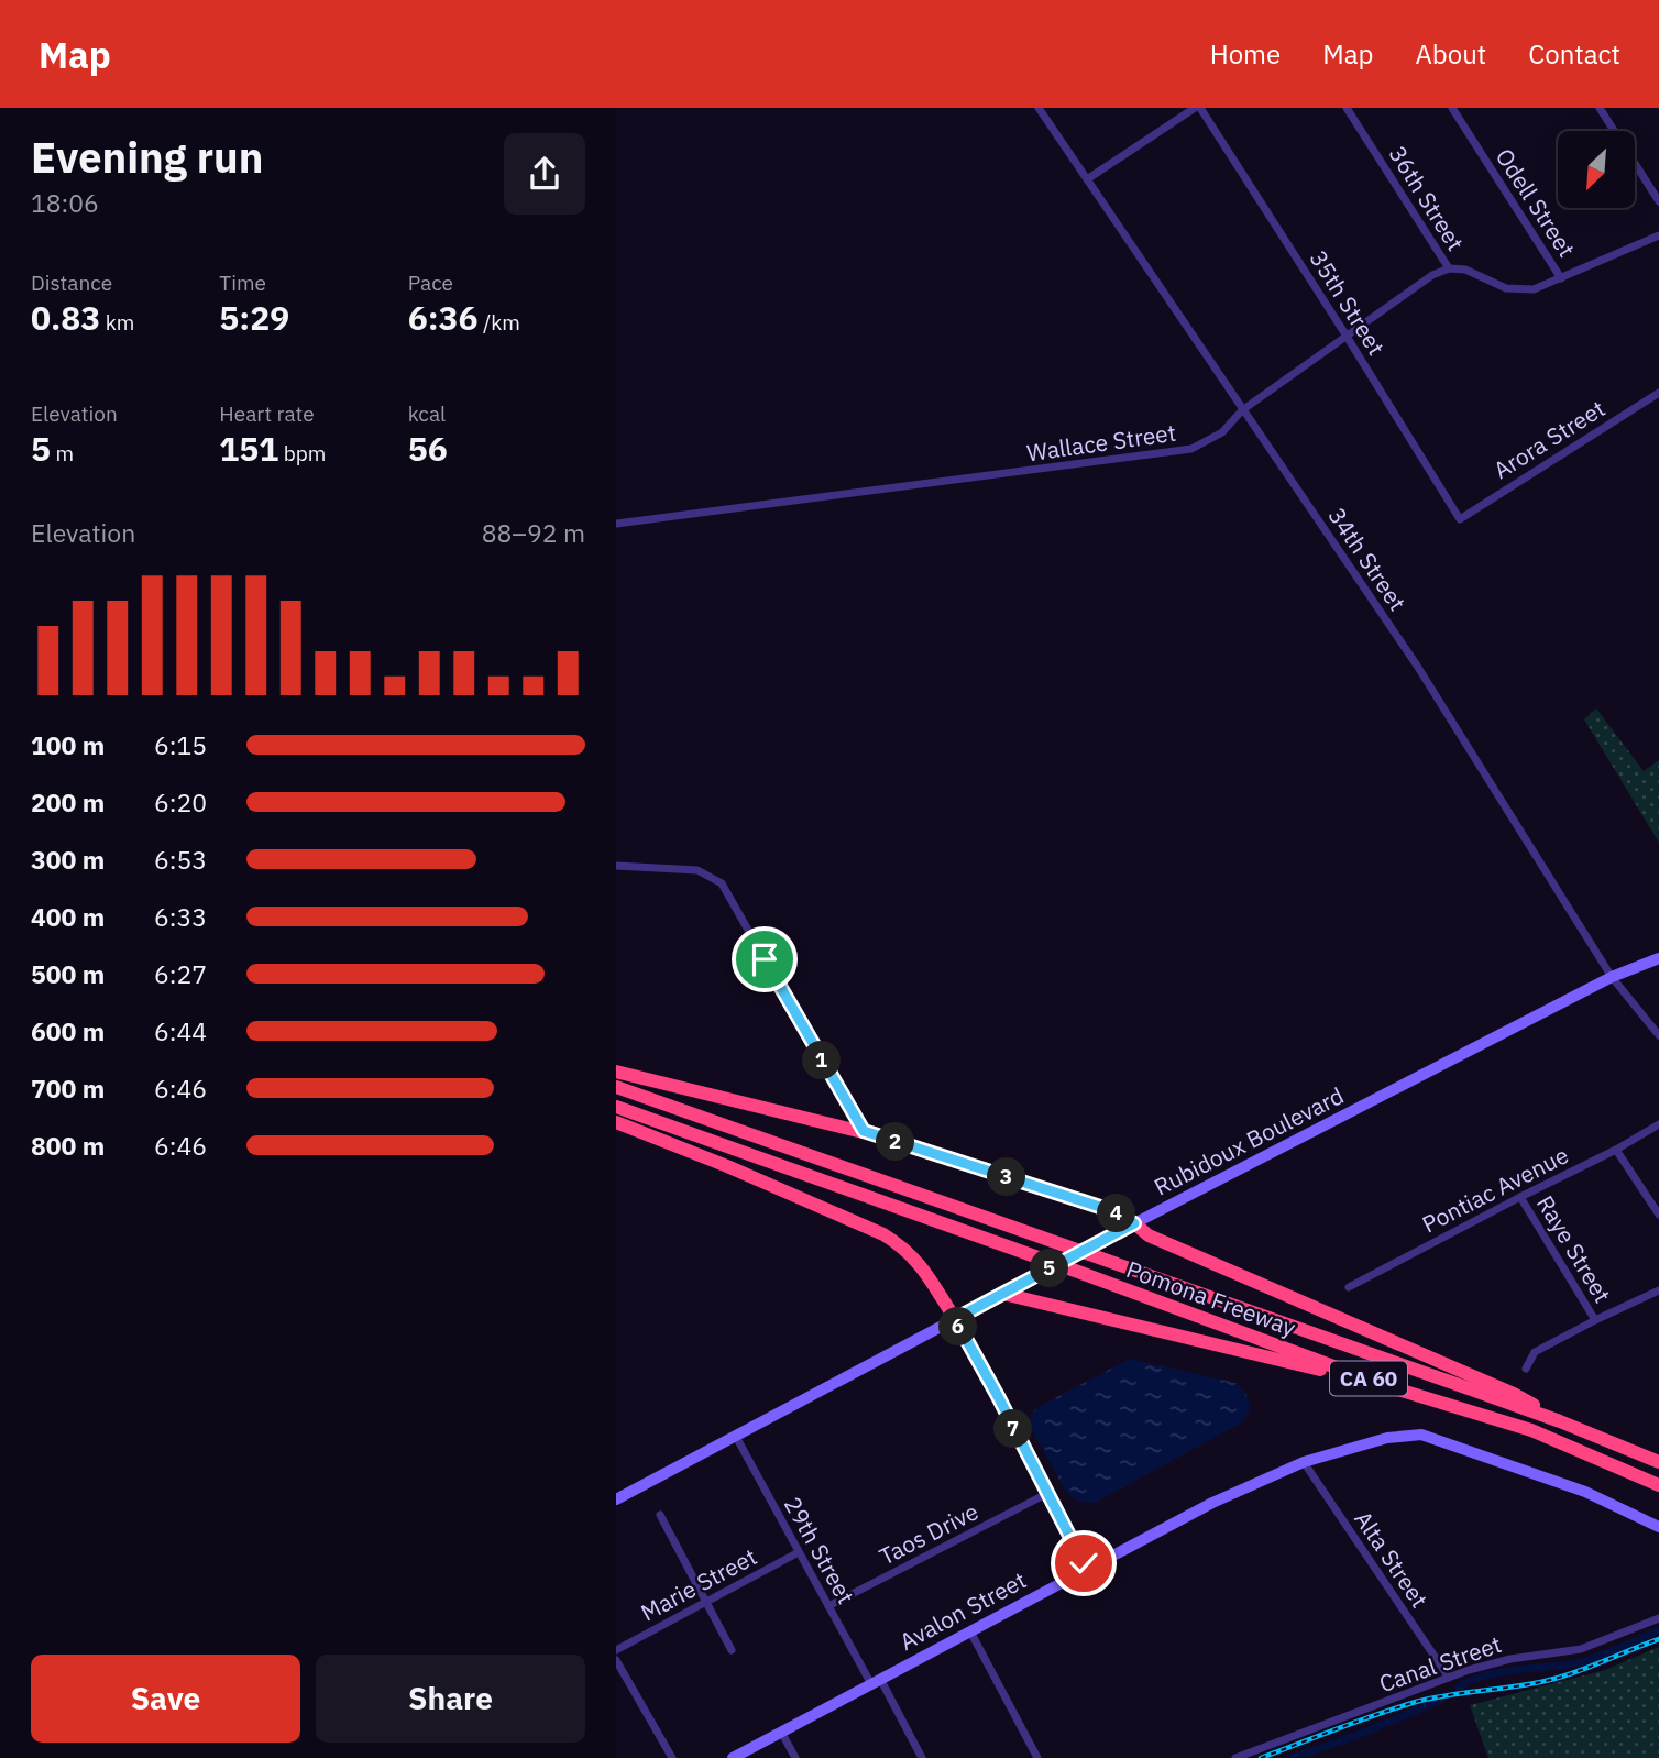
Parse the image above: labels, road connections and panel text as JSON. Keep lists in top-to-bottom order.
{
  "streets": {
    "highway": ["Pomona Freeway", "CA 60"],
    "main road": ["Rubidoux Boulevard", "Avalon Street"],
    "street": [
      "36th Street",
      "Odell Street",
      "35th Street",
      "Arora Street",
      "Wallace Street",
      "34th Street",
      "Pontiac Avenue",
      "Raye Street",
      "Taos Drive",
      "29th Street",
      "Alta Street",
      "Marie Street",
      "Canal Street"
    ]
  },
  "crossings": [
    ["36th Street", "Wallace Street"],
    ["35th Street", "Arora Street"],
    ["35th Street", "Wallace Street"],
    ["Wallace Street", "34th Street"],
    ["34th Street", "Rubidoux Boulevard"],
    ["Rubidoux Boulevard", "29th Street"],
    ["Pontiac Avenue", "Raye Street"],
    ["Taos Drive", "29th Street"],
    ["29th Street", "Marie Street"],
    ["29th Street", "Avalon Street"],
    ["Alta Street", "Avalon Street"],
    ["Alta Street", "Canal Street"]
  ],
  "north": "bottom left",
  "page": {
    "header": "Map",
    "nav": [
      "Home",
      "Map",
      "About",
      "Contact"
    ],
    "heading": ["Evening run", "18:06"],
    "stats": [
      ["Distance", "0.83 km"],
      ["Time", "5:29"],
      ["Pace", "6:36 /km"],
      ["Elevation", "5 m"],
      ["Heart rate", "151 bpm"],
      ["kcal", "56"]
    ],
    "chart": ["Elevation", "88–92 m"],
    "list": [
      {
        "name": "100 m",
        "note": "6:15"
      },
      {
        "name": "200 m",
        "note": "6:20"
      },
      {
        "name": "300 m",
        "note": "6:53"
      },
      {
        "name": "400 m",
        "note": "6:33"
      },
      {
        "name": "500 m",
        "note": "6:27"
      },
      {
        "name": "600 m",
        "note": "6:44"
      },
      {
        "name": "700 m",
        "note": "6:46"
      },
      {
        "name": "800 m",
        "note": "6:46"
      }
    ],
    "pins": [
      "1",
      "2",
      "3",
      "4",
      "5",
      "6",
      "7"
    ],
    "buttons": ["Save", "Share"]
  }
}
